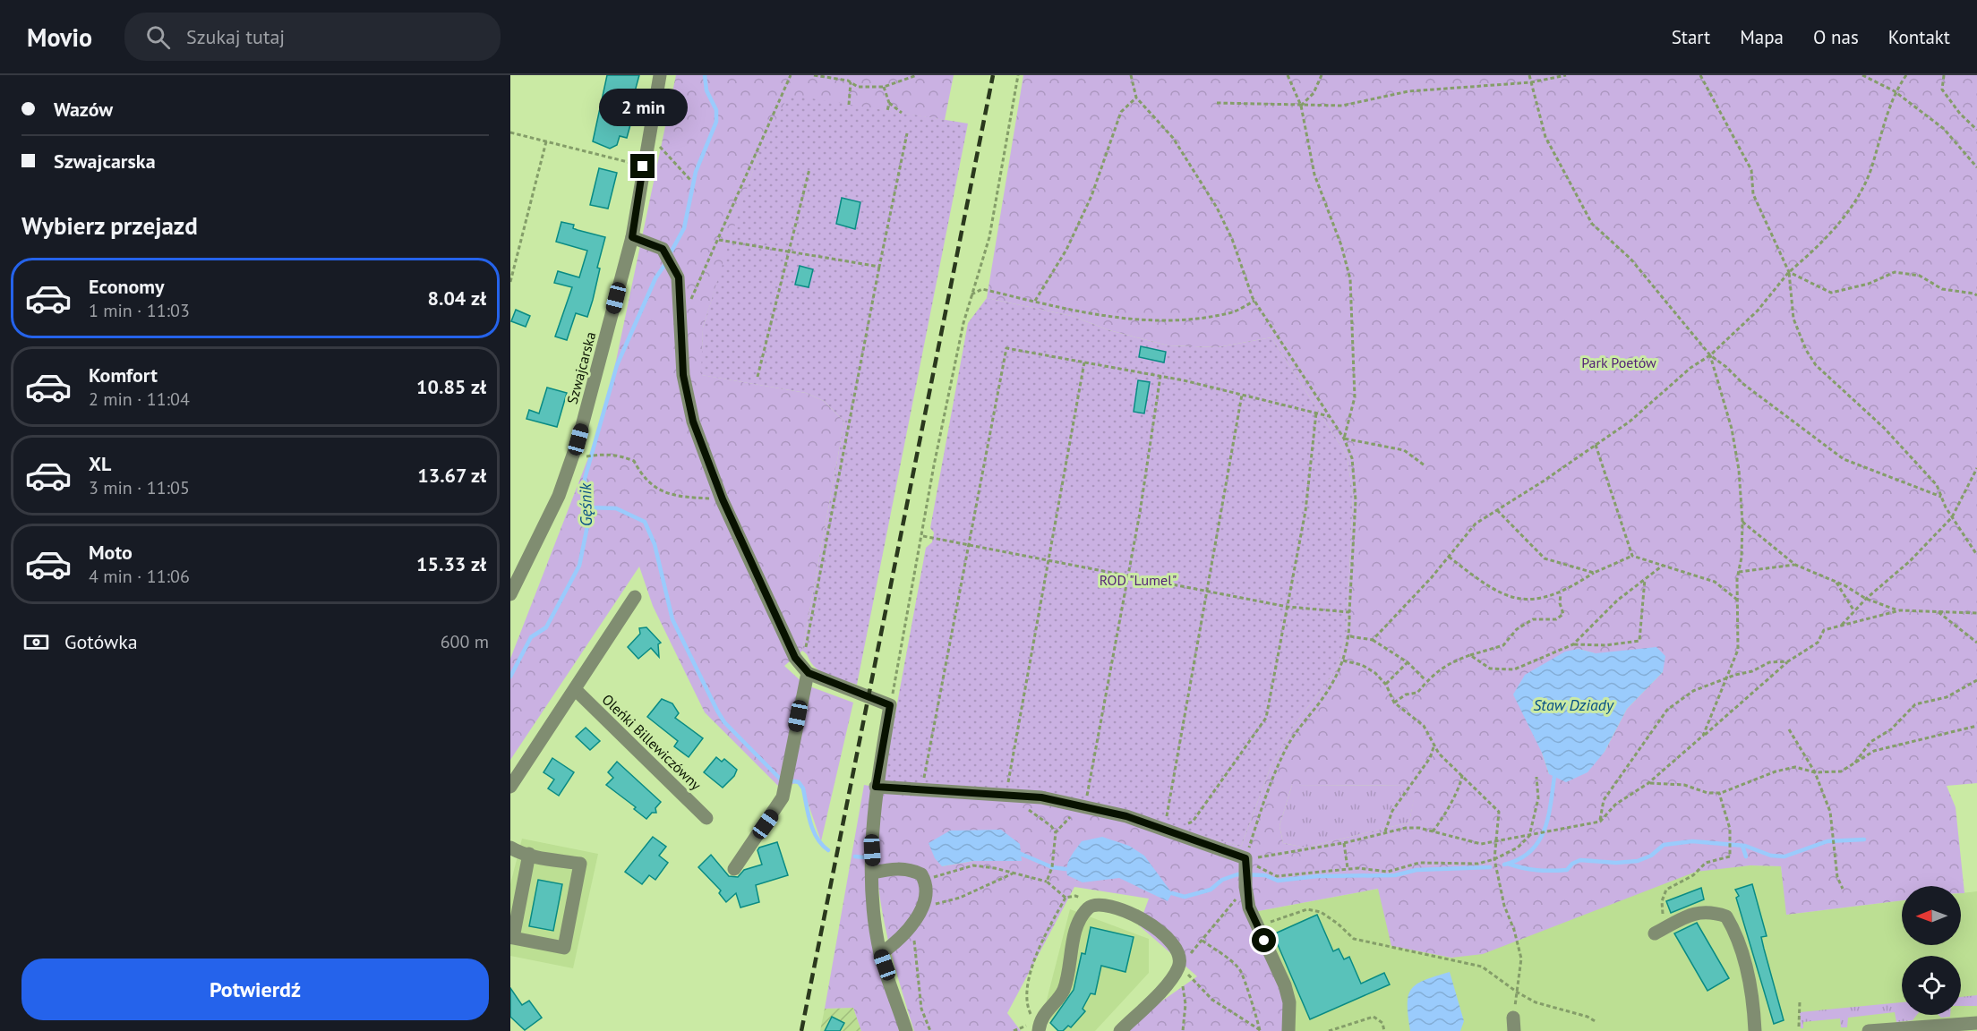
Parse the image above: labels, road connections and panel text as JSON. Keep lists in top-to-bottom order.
{
  "streets": {
    "street": ["Szwajcarska", "Oleńki Billewiczówny"]
  },
  "water": ["Gęśnik", "Staw Dziady"],
  "parks": ["Park Poetów", "ROD \"Lumel\""],
  "north": "left",
  "page": {
    "header": "Movio",
    "search": "Szukaj tutaj",
    "nav": [
      "Start",
      "Mapa",
      "O nas",
      "Kontakt"
    ],
    "banner": ["Wazów", "Szwajcarska"],
    "bubble": "2 min",
    "heading": "Wybierz przejazd",
    "list": [
      {
        "name": "Economy",
        "note": "1 min · 11:03",
        "value": "8.04 zł"
      },
      {
        "name": "Komfort",
        "note": "2 min · 11:04",
        "value": "10.85 zł"
      },
      {
        "name": "XL",
        "note": "3 min · 11:05",
        "value": "13.67 zł"
      },
      {
        "name": "Moto",
        "note": "4 min · 11:06",
        "value": "15.33 zł"
      }
    ],
    "pay": ["Gotówka", "600 m"],
    "buttons": "Potwierdź"
  }
}
